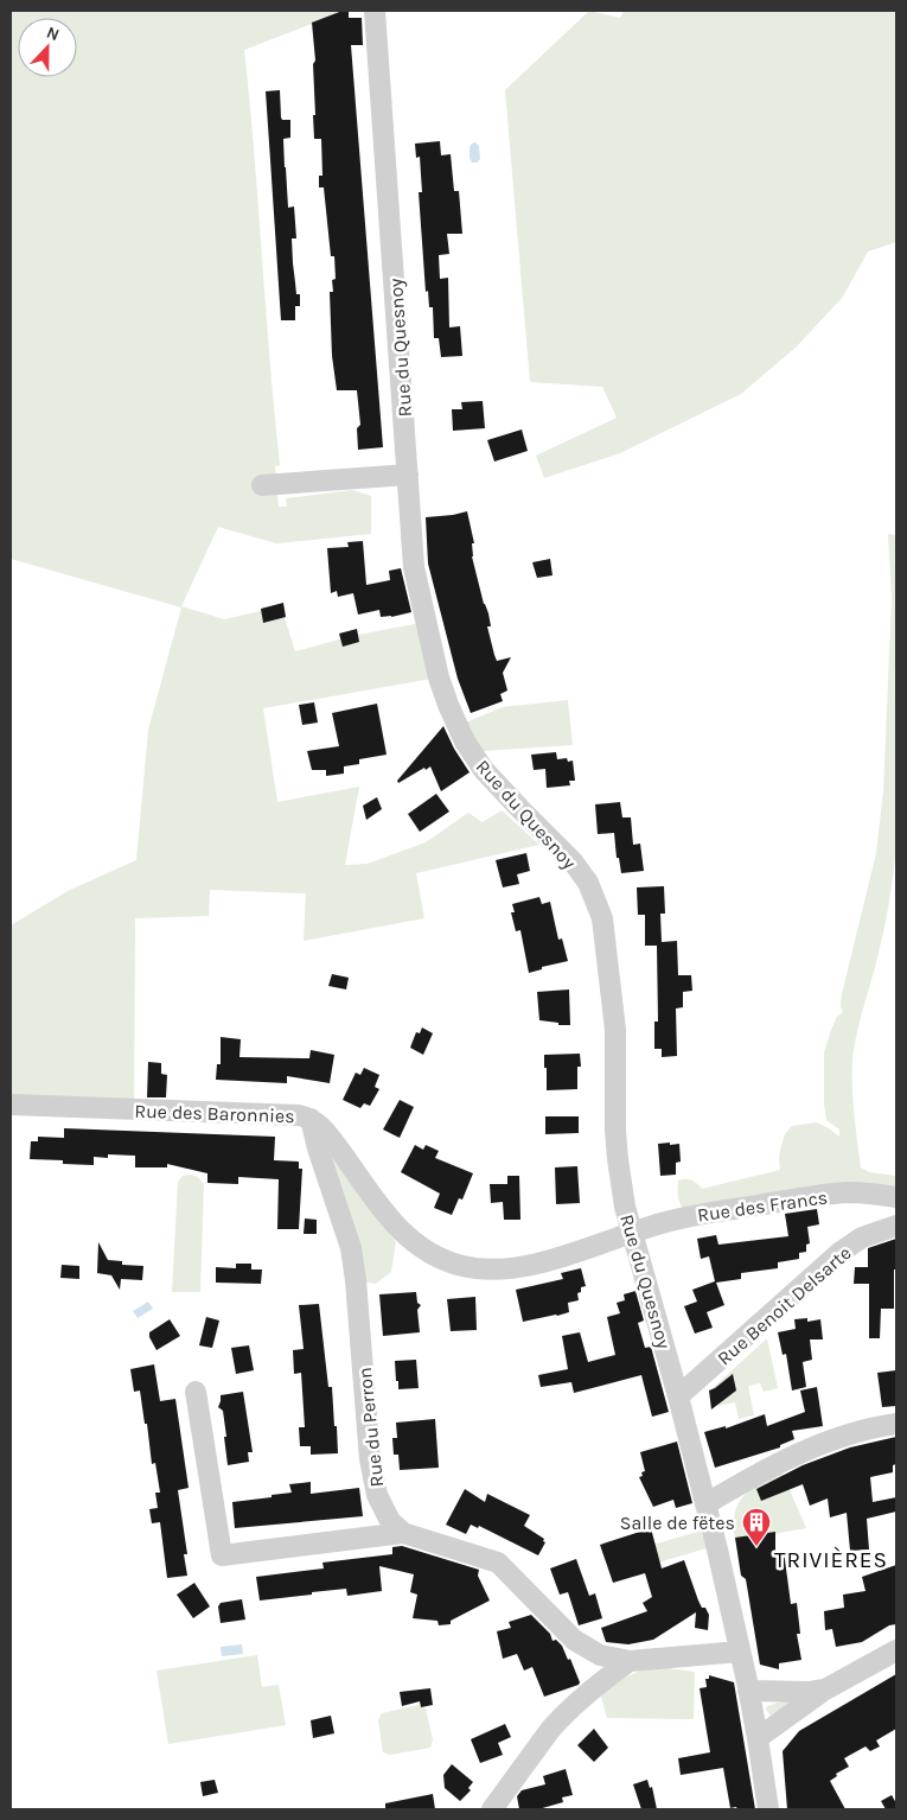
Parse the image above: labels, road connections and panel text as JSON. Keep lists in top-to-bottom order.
{
  "streets": {
    "street": [
      "Rue du Quesnoy",
      "Rue des Baronnies",
      "Rue des Francs",
      "Rue Benoit Delsarte",
      "Rue du Perron"
    ]
  },
  "crossings": [
    ["Rue du Quesnoy", "Rue des Baronnies"],
    ["Rue du Quesnoy", "Rue des Francs"],
    ["Rue du Quesnoy", "Rue Benoit Delsarte"],
    ["Rue des Baronnies", "Rue des Francs"],
    ["Rue des Baronnies", "Rue du Perron"]
  ],
  "districts": ["TRIVIÈRES"],
  "places": {
    "building": ["Salle de fëtes"]
  },
  "north": "top"
}
